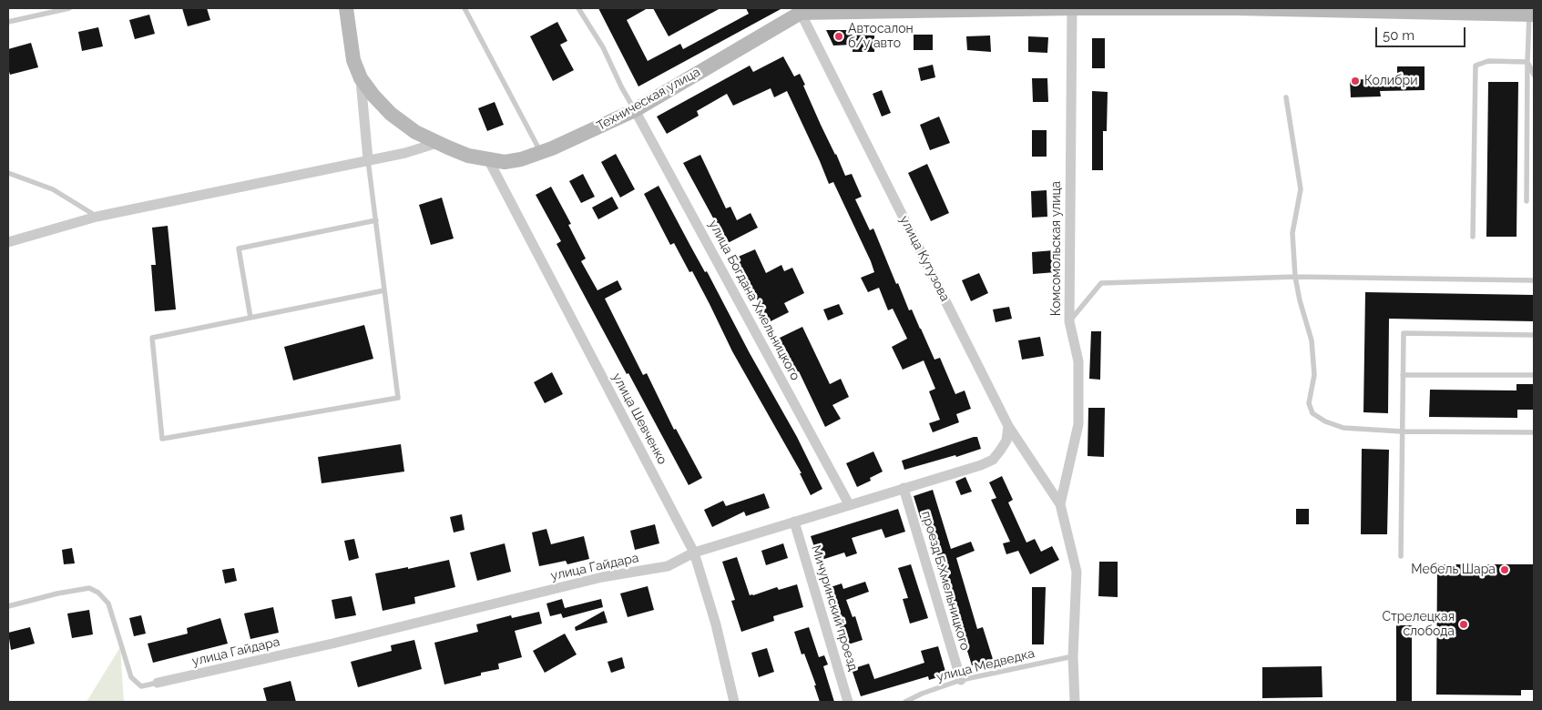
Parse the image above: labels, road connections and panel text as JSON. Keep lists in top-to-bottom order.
{
  "streets": {
    "main road": ["Техническая улица"],
    "street": [
      "Комсомольская улица",
      "улица Кутузова",
      "улица Богдана Хмельницкого",
      "улица Шевченко",
      "улица Гайдара",
      "проезд Б.Хмельницкого",
      "Мичуринский проезд"
    ],
    "lane": ["улица Медведка"]
  },
  "crossings": [
    ["Техническая улица", "улица Кутузова"],
    ["Техническая улица", "улица Богдана Хмельницкого"],
    ["Техническая улица", "улица Шевченко"],
    ["Комсомольская улица", "улица Кутузова"],
    ["Комсомольская улица", "улица Медведка"],
    ["улица Кутузова", "улица Гайдара"],
    ["улица Богдана Хмельницкого", "улица Гайдара"],
    ["улица Шевченко", "улица Гайдара"],
    ["улица Гайдара", "проезд Б.Хмельницкого"],
    ["улица Гайдара", "Мичуринский проезд"],
    ["проезд Б.Хмельницкого", "улица Медведка"]
  ],
  "places": [
    "Автосалон б/у авто",
    "Колибри",
    "Мебель Шара",
    "Стрелецкая слобода"
  ],
  "scale_bar": "50 m"
}
